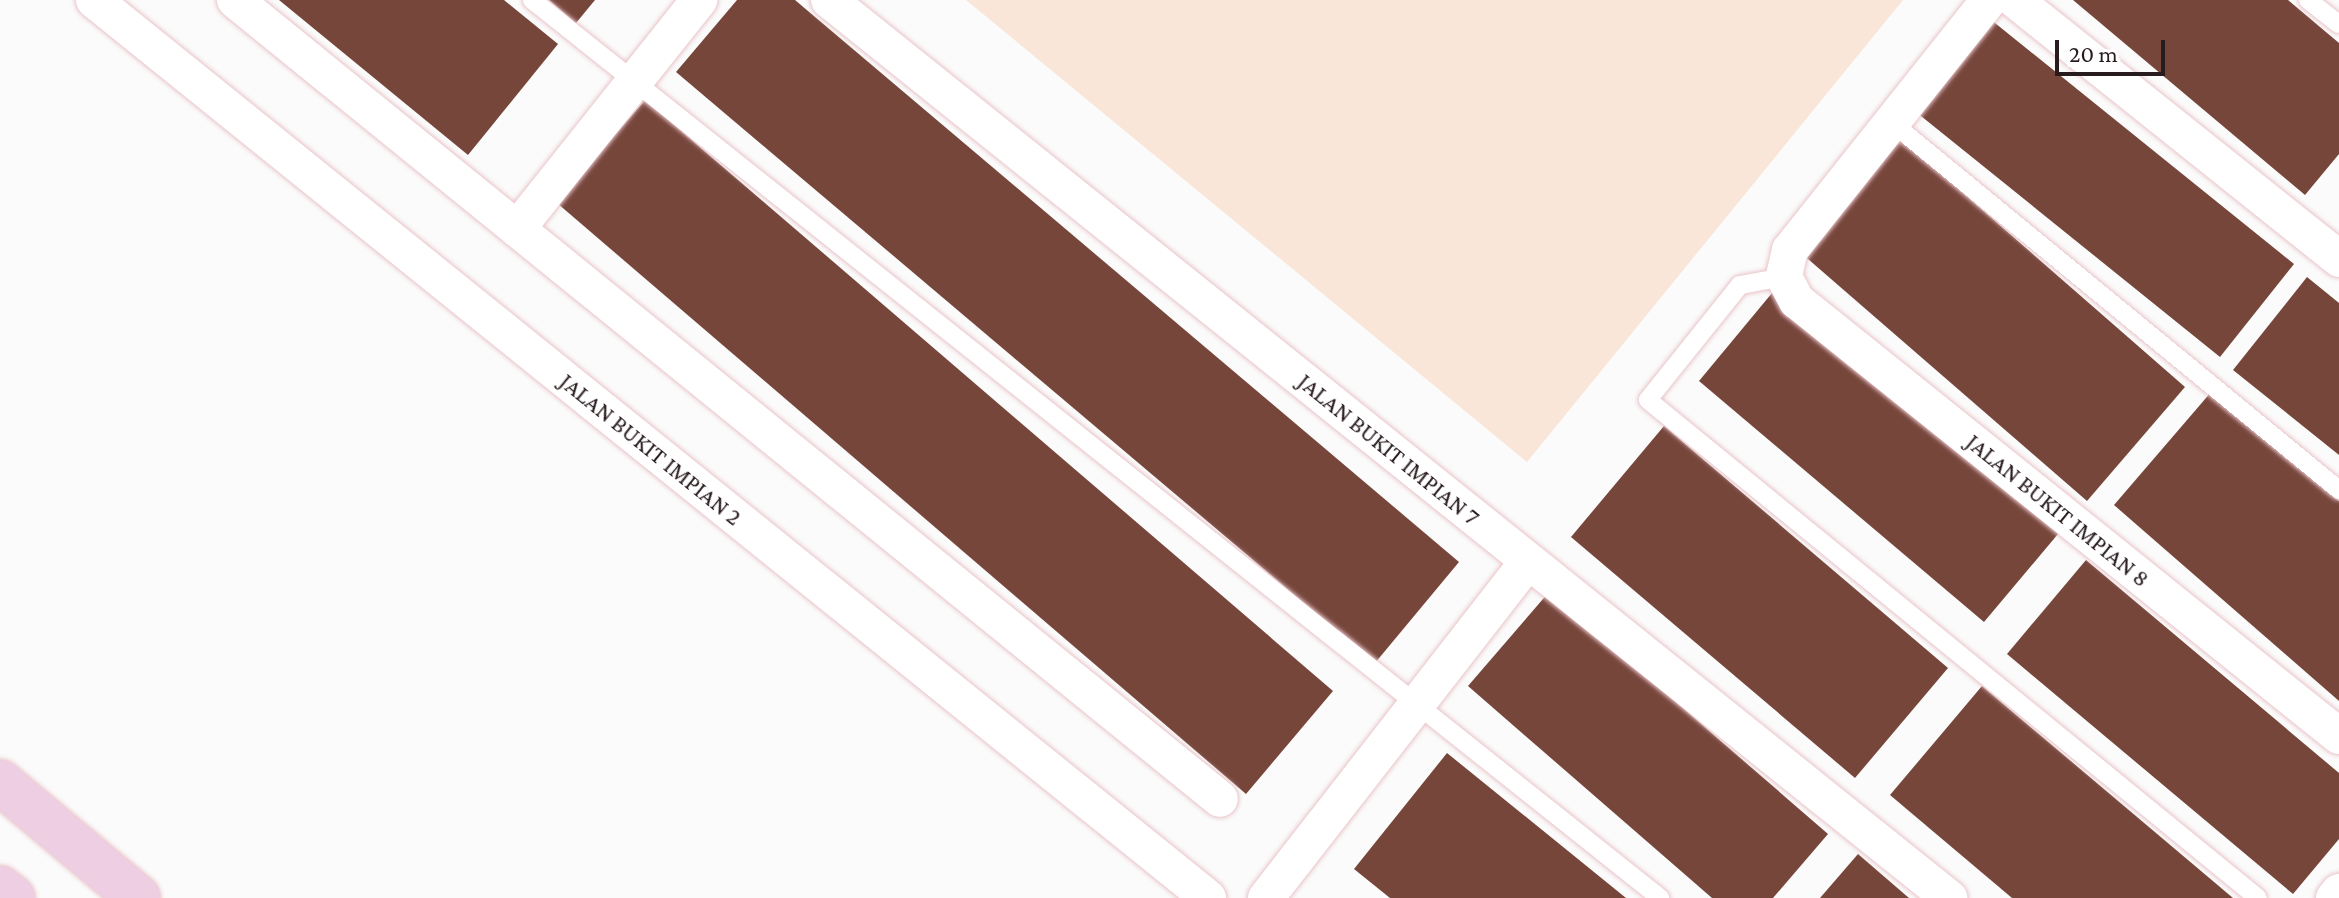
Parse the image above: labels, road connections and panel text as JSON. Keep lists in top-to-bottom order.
{
  "streets": {
    "street": ["JALAN BUKIT IMPIAN 2", "JALAN BUKIT IMPIAN 7", "JALAN BUKIT IMPIAN 8"]
  },
  "scale_bar": "20 m"
}
